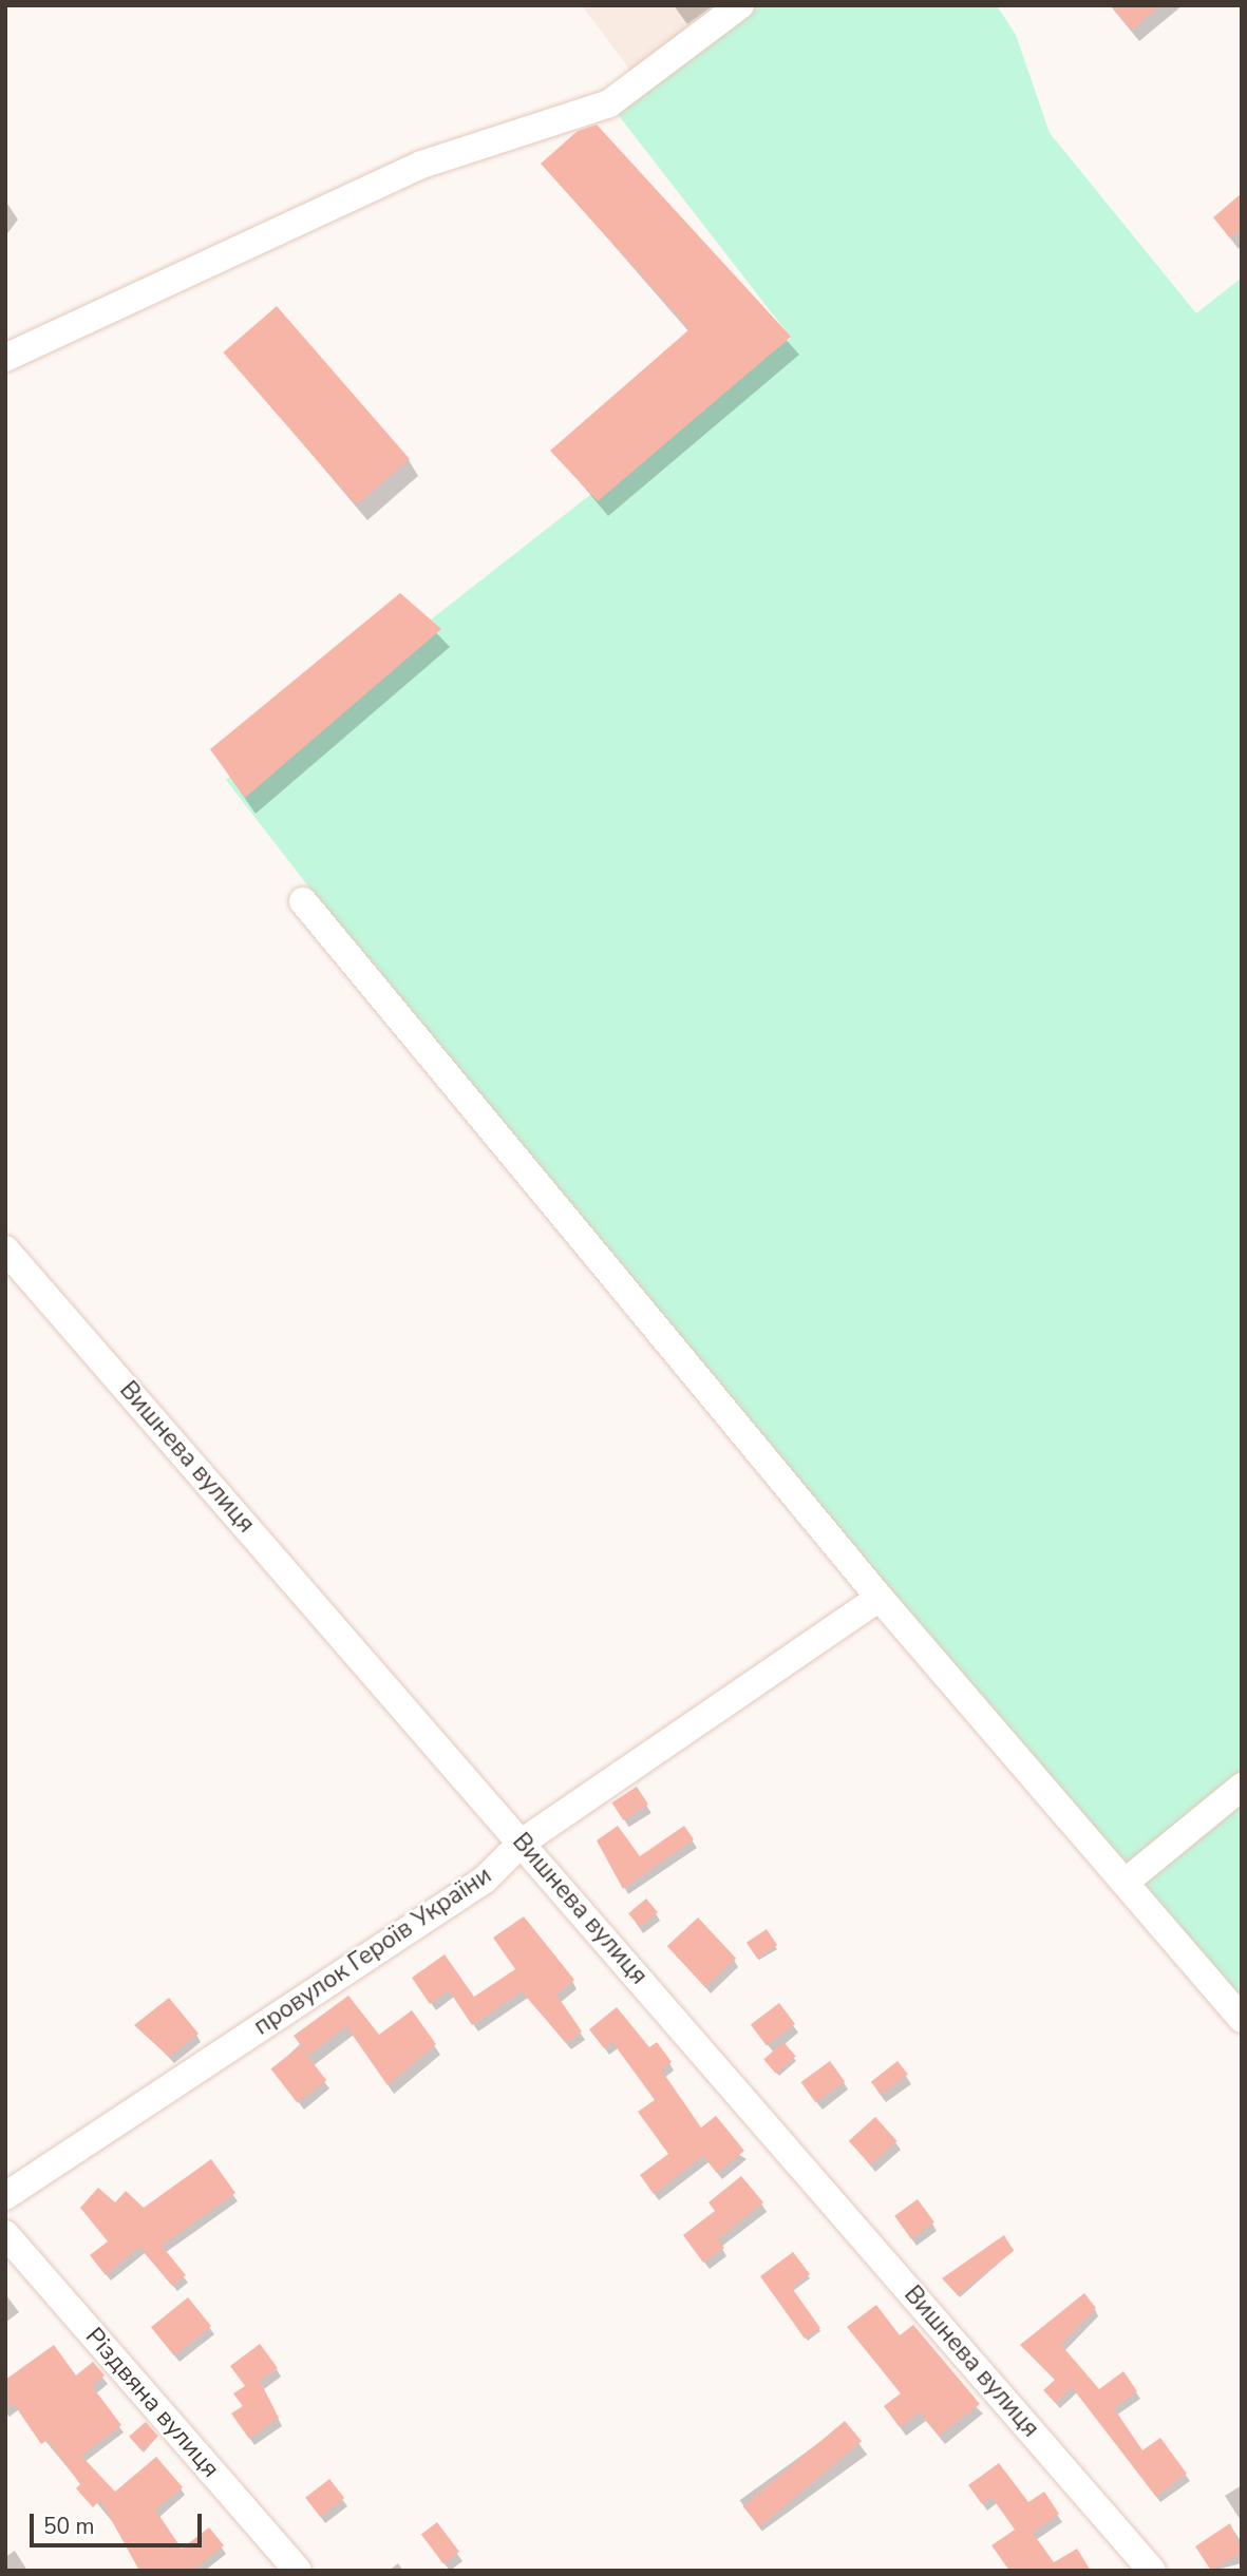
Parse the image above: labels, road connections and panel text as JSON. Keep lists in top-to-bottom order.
{
  "streets": {
    "street": ["Вишнева вулиця", "провулок Героїв України", "Різдвяна вулиця"]
  },
  "crossings": [
    ["Вишнева вулиця", "провулок Героїв України"]
  ],
  "scale_bar": "50 m"
}
